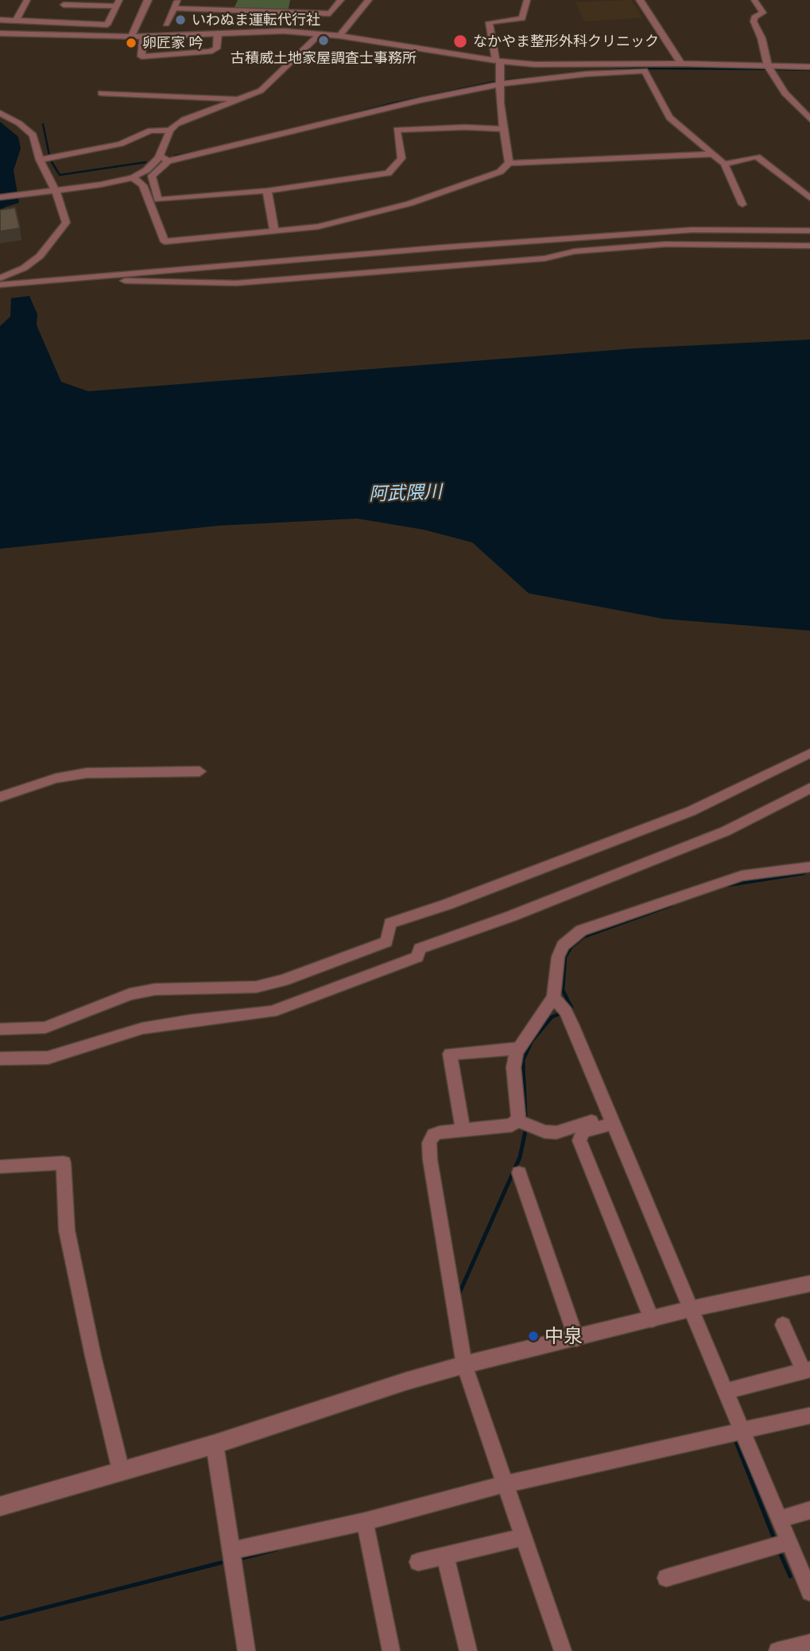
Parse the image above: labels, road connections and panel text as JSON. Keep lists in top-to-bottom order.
{
  "water": ["阿武隈川"],
  "places": [
    "いわぬま運転代行社",
    "古積威土地家屋調査士事務所",
    "なかやま整形外科クリニック",
    "卵匠家 吟",
    "中泉"
  ]
}
